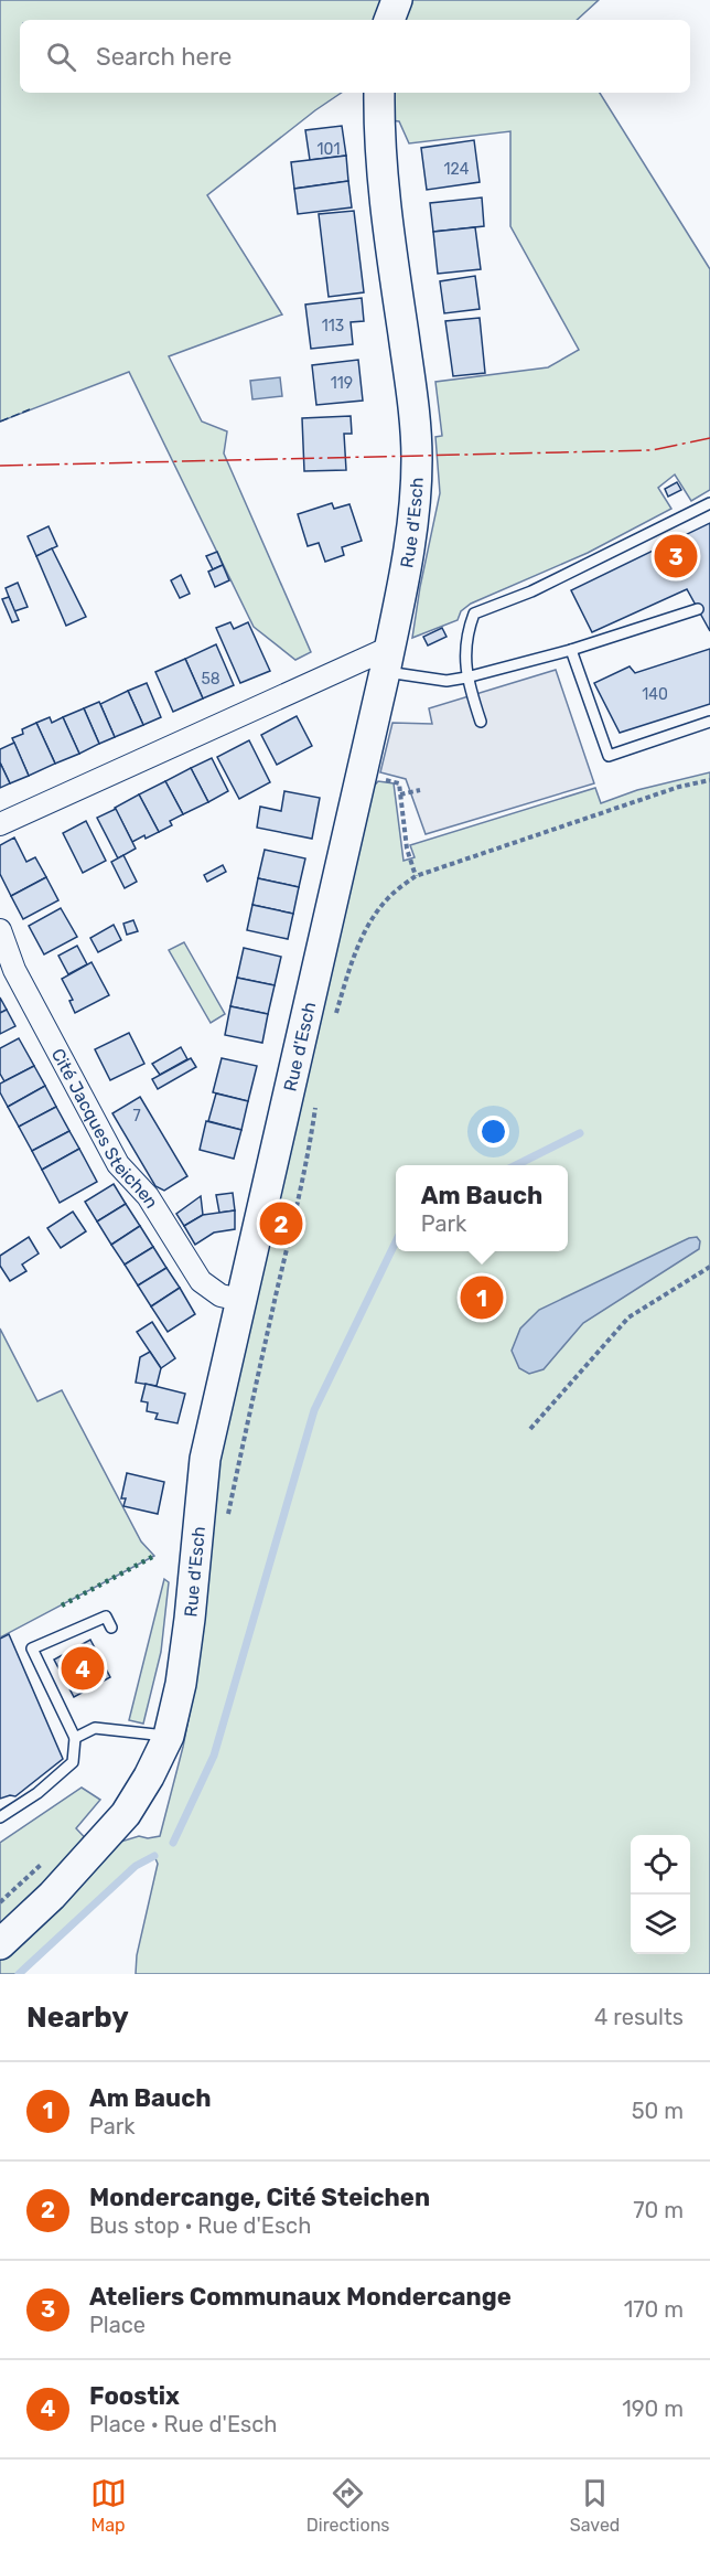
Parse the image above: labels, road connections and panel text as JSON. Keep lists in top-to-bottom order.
{
  "streets": {
    "main road": ["Rue d'Esch"],
    "street": ["Cité Jacques Steichen"]
  },
  "crossings": [
    ["Rue d'Esch", "Cité Jacques Steichen"]
  ],
  "house_numbers": [
    "101",
    "124",
    "113",
    "119",
    "58",
    "140",
    "7"
  ],
  "page": {
    "search": "Search here",
    "pins": [
      "3",
      "2",
      "1",
      "4"
    ],
    "popup": ["Am Bauch", "Park"],
    "heading": ["Nearby", "4 results"],
    "list": [
      {
        "mark": "1",
        "name": "Am Bauch",
        "note": "Park",
        "value": "50 m"
      },
      {
        "mark": "2",
        "name": "Mondercange, Cité Steichen",
        "note": "Bus stop · Rue d'Esch",
        "value": "70 m"
      },
      {
        "mark": "3",
        "name": "Ateliers Communaux Mondercange",
        "note": "Place",
        "value": "170 m"
      },
      {
        "mark": "4",
        "name": "Foostix",
        "note": "Place · Rue d'Esch",
        "value": "190 m"
      }
    ],
    "nav": ["Map", "Directions", "Saved"]
  }
}
